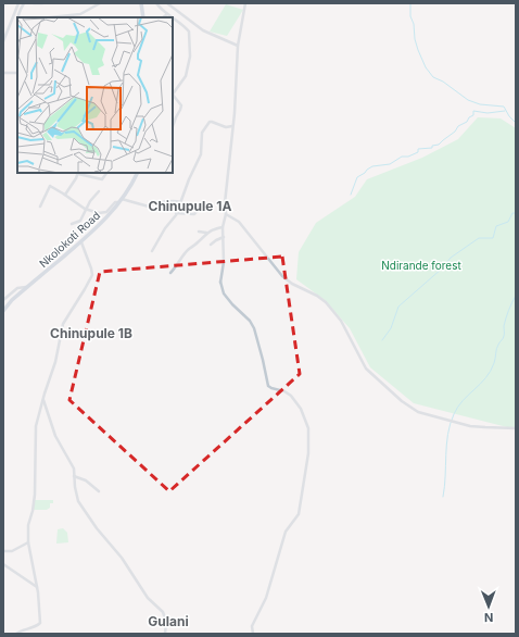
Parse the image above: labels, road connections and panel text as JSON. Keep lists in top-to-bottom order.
{
  "streets": {
    "main road": ["Nkolokoti Road"]
  },
  "districts": ["Chinupule 1A", "Chinupule 1B", "Gulani"],
  "parks": ["Ndirande forest"],
  "north": "bottom"
}
